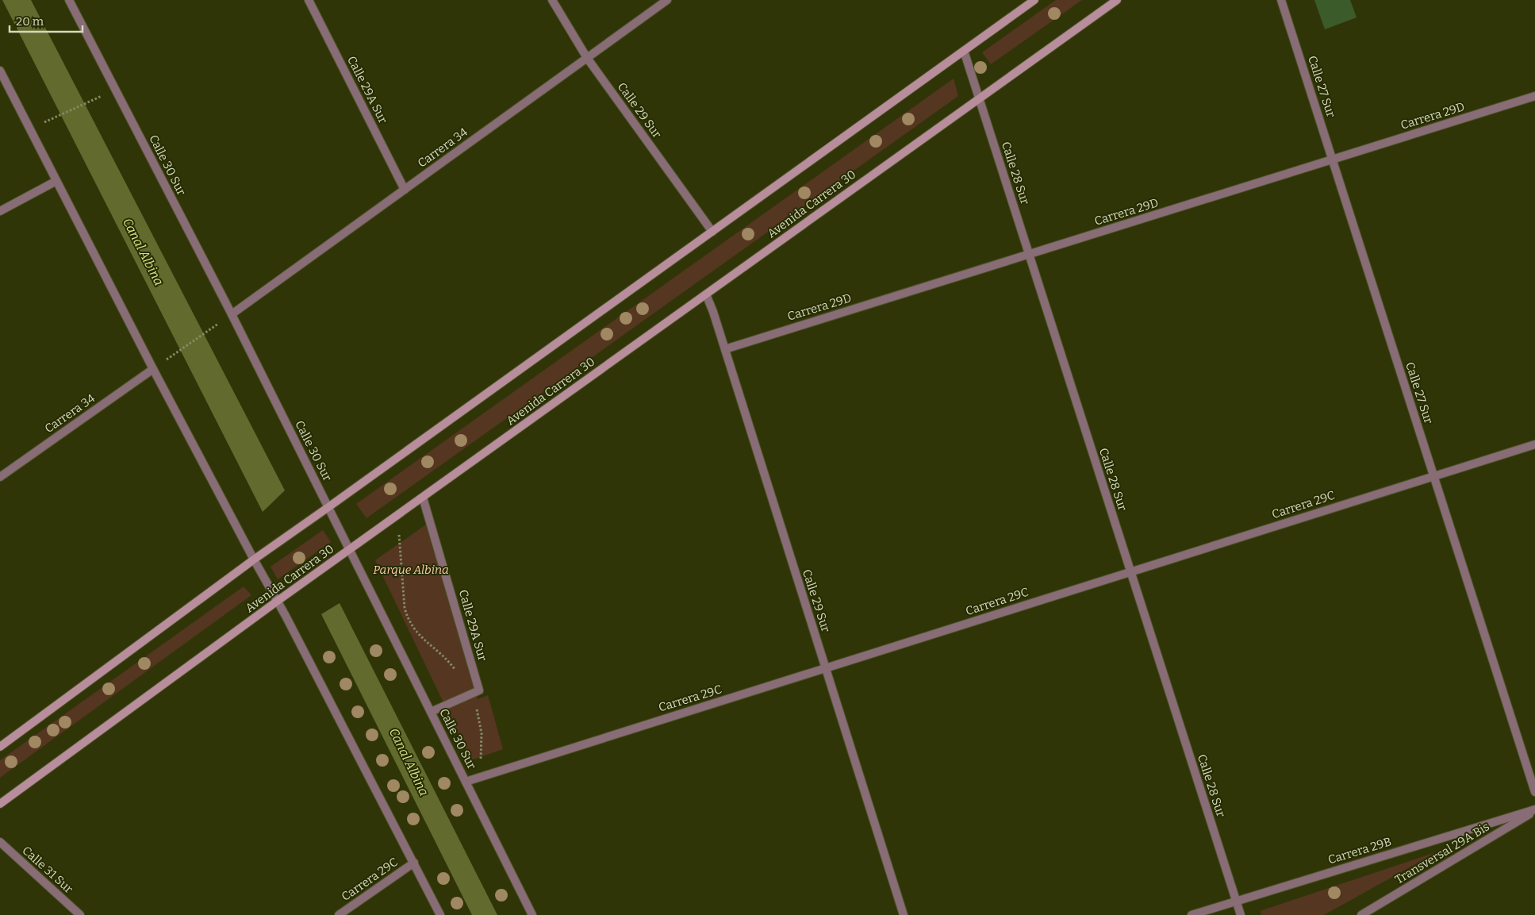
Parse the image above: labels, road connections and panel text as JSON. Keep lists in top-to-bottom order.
{
  "streets": {
    "main road": ["Avenida Carrera 30"],
    "street": [
      "Calle 27 Sur",
      "Calle 29A Sur",
      "Calle 29 Sur",
      "Carrera 29D",
      "Carrera 34",
      "Calle 30 Sur",
      "Calle 28 Sur",
      "Carrera 29C",
      "Carrera 29B",
      "Transversal 29A Bis",
      "Calle 31 Sur"
    ]
  },
  "crossings": [
    ["Calle 27 Sur", "Carrera 29D"],
    ["Calle 27 Sur", "Carrera 29C"],
    ["Calle 29A Sur", "Carrera 34"],
    ["Calle 29A Sur", "Avenida Carrera 30"],
    ["Calle 29 Sur", "Carrera 29D"],
    ["Calle 29 Sur", "Carrera 34"],
    ["Calle 29 Sur", "Avenida Carrera 30"],
    ["Calle 29 Sur", "Carrera 29C"],
    ["Carrera 29D", "Calle 28 Sur"],
    ["Carrera 34", "Calle 30 Sur"],
    ["Calle 30 Sur", "Avenida Carrera 30"],
    ["Calle 30 Sur", "Carrera 29C"],
    ["Calle 28 Sur", "Avenida Carrera 30"],
    ["Calle 28 Sur", "Carrera 29C"],
    ["Calle 28 Sur", "Carrera 29B"],
    ["Carrera 29B", "Transversal 29A Bis"]
  ],
  "water": ["Canal Albina"],
  "parks": ["Parque Albina"],
  "scale_bar": "20 m"
}
